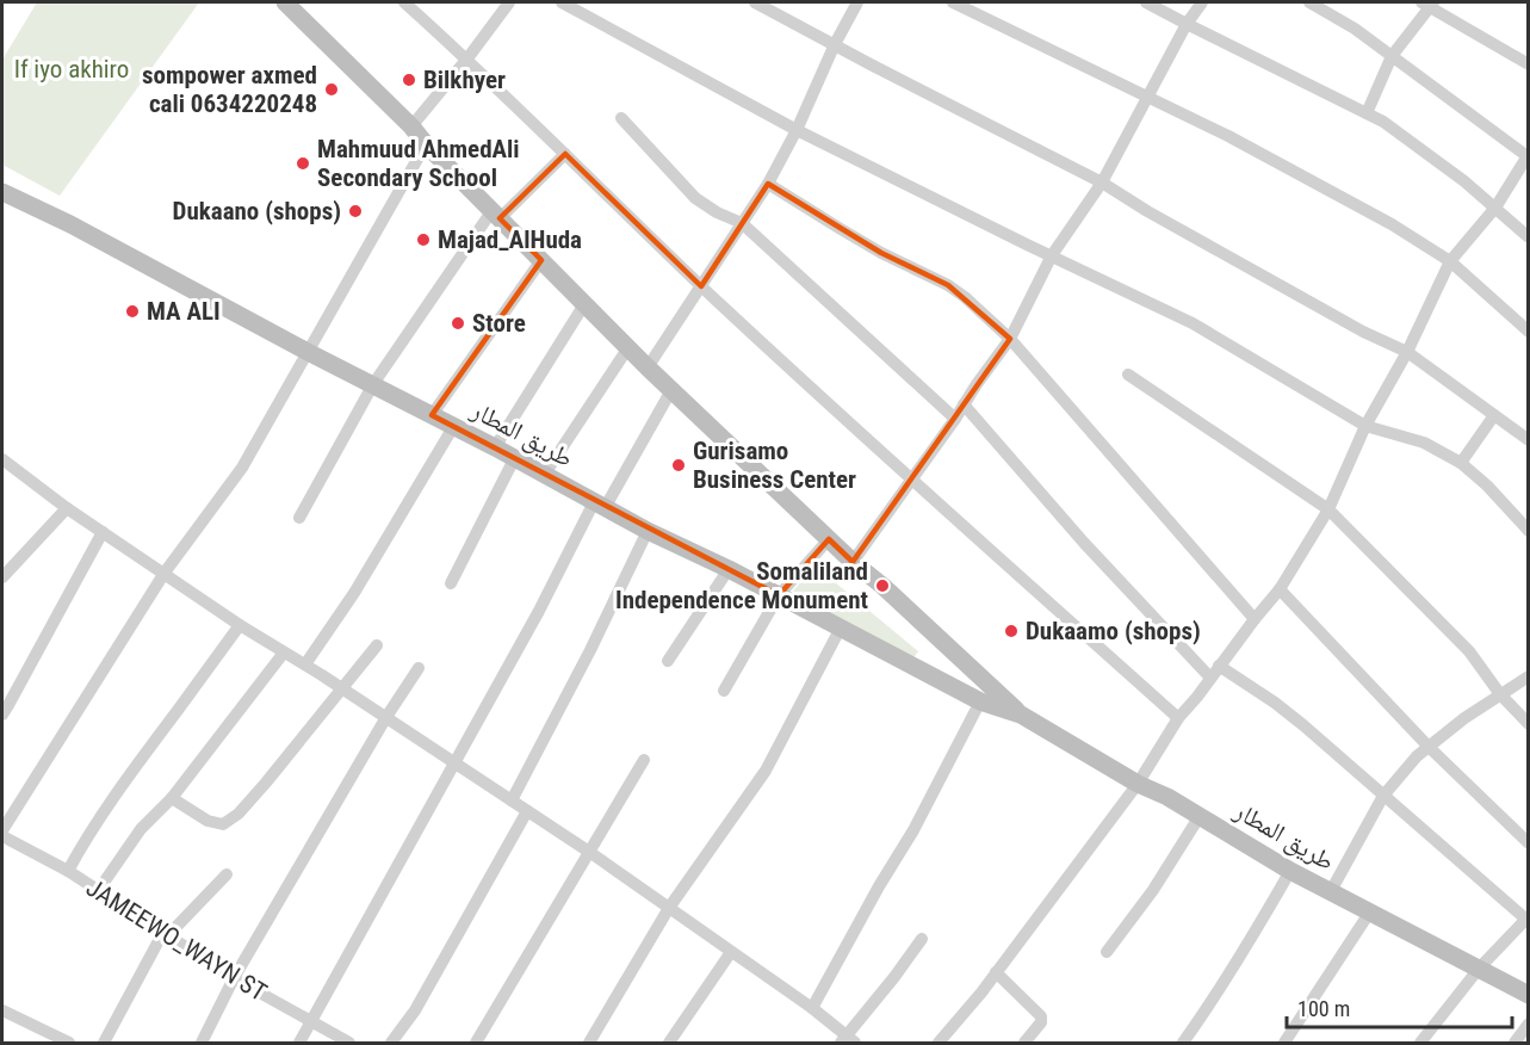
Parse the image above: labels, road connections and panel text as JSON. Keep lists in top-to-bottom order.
{
  "streets": {
    "main road": ["طريق المطار"],
    "street": ["JAMEEWO_WAYN ST"]
  },
  "parks": ["If iyo akhiro"],
  "places": [
    "Bilkhyer",
    "sompower axmed cali 0634220248",
    "Mahmuud AhmedAli Secondary School",
    "Dukaano (shops)",
    "Majad_AlHuda",
    "MA ALI",
    "Store",
    "Gurisamo Business Center",
    "Somaliland Independence Monument",
    "Dukaamo (shops)"
  ],
  "scale_bar": "100 m"
}
